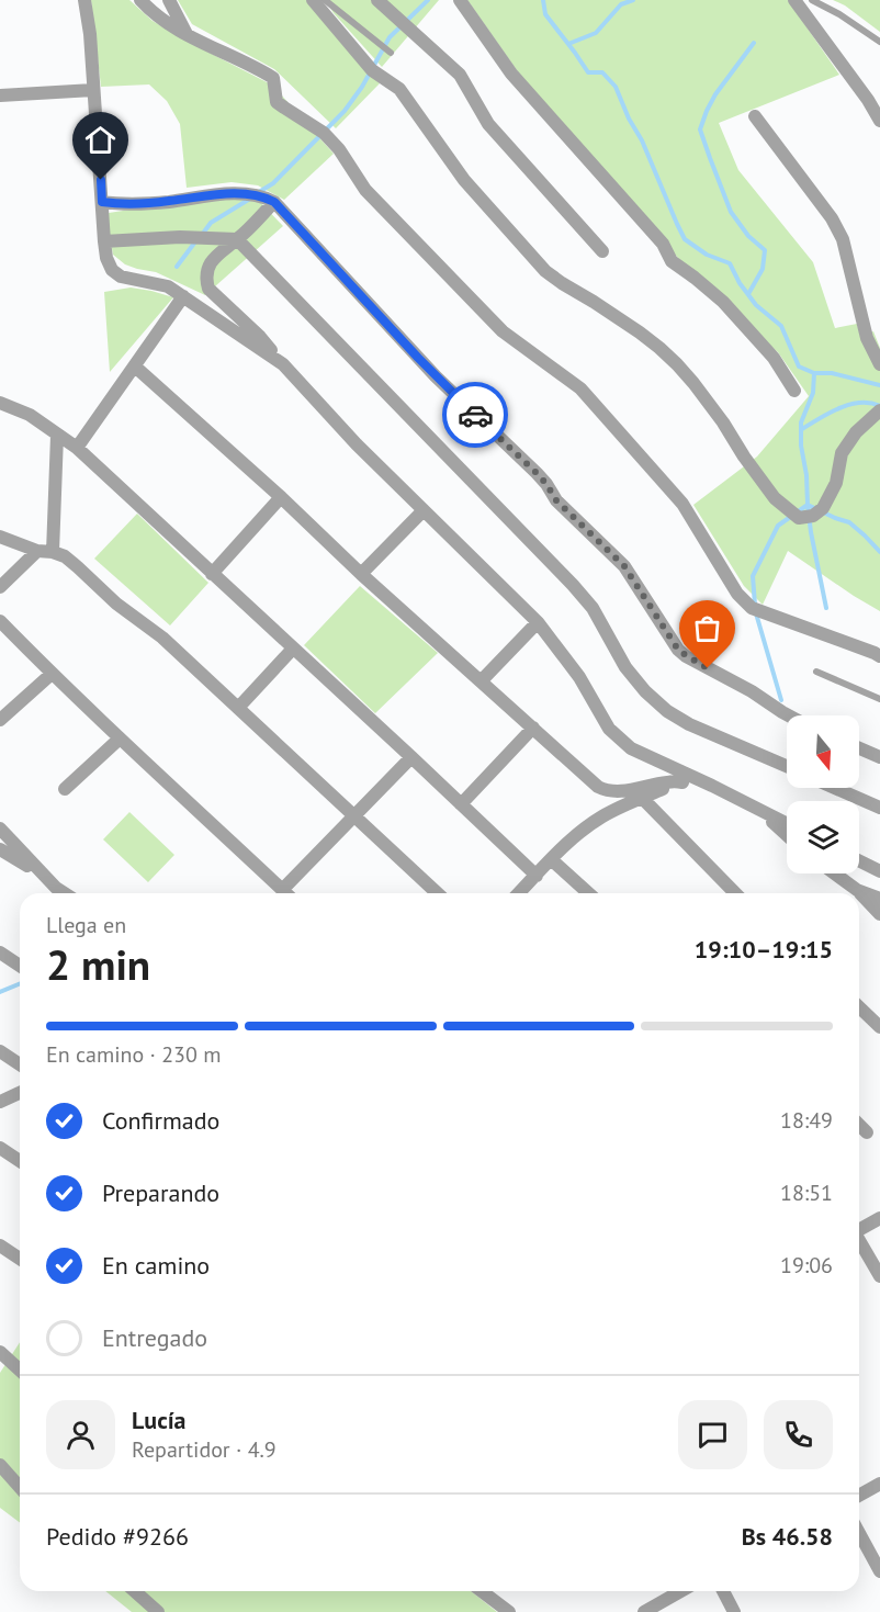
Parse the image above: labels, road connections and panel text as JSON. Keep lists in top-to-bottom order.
{
  "north": "bottom",
  "page": {
    "heading": ["2 min", "Llega en", "19:10–19:15"],
    "panel": [
      "Lucía",
      "Repartidor · 4.9",
      "Pedido #9266",
      "Bs 46.58"
    ],
    "bar": "En camino · 230 m",
    "list": [
      ["Confirmado", "18:49"],
      ["Preparando", "18:51"],
      ["En camino", "19:06"],
      "Entregado"
    ]
  }
}
